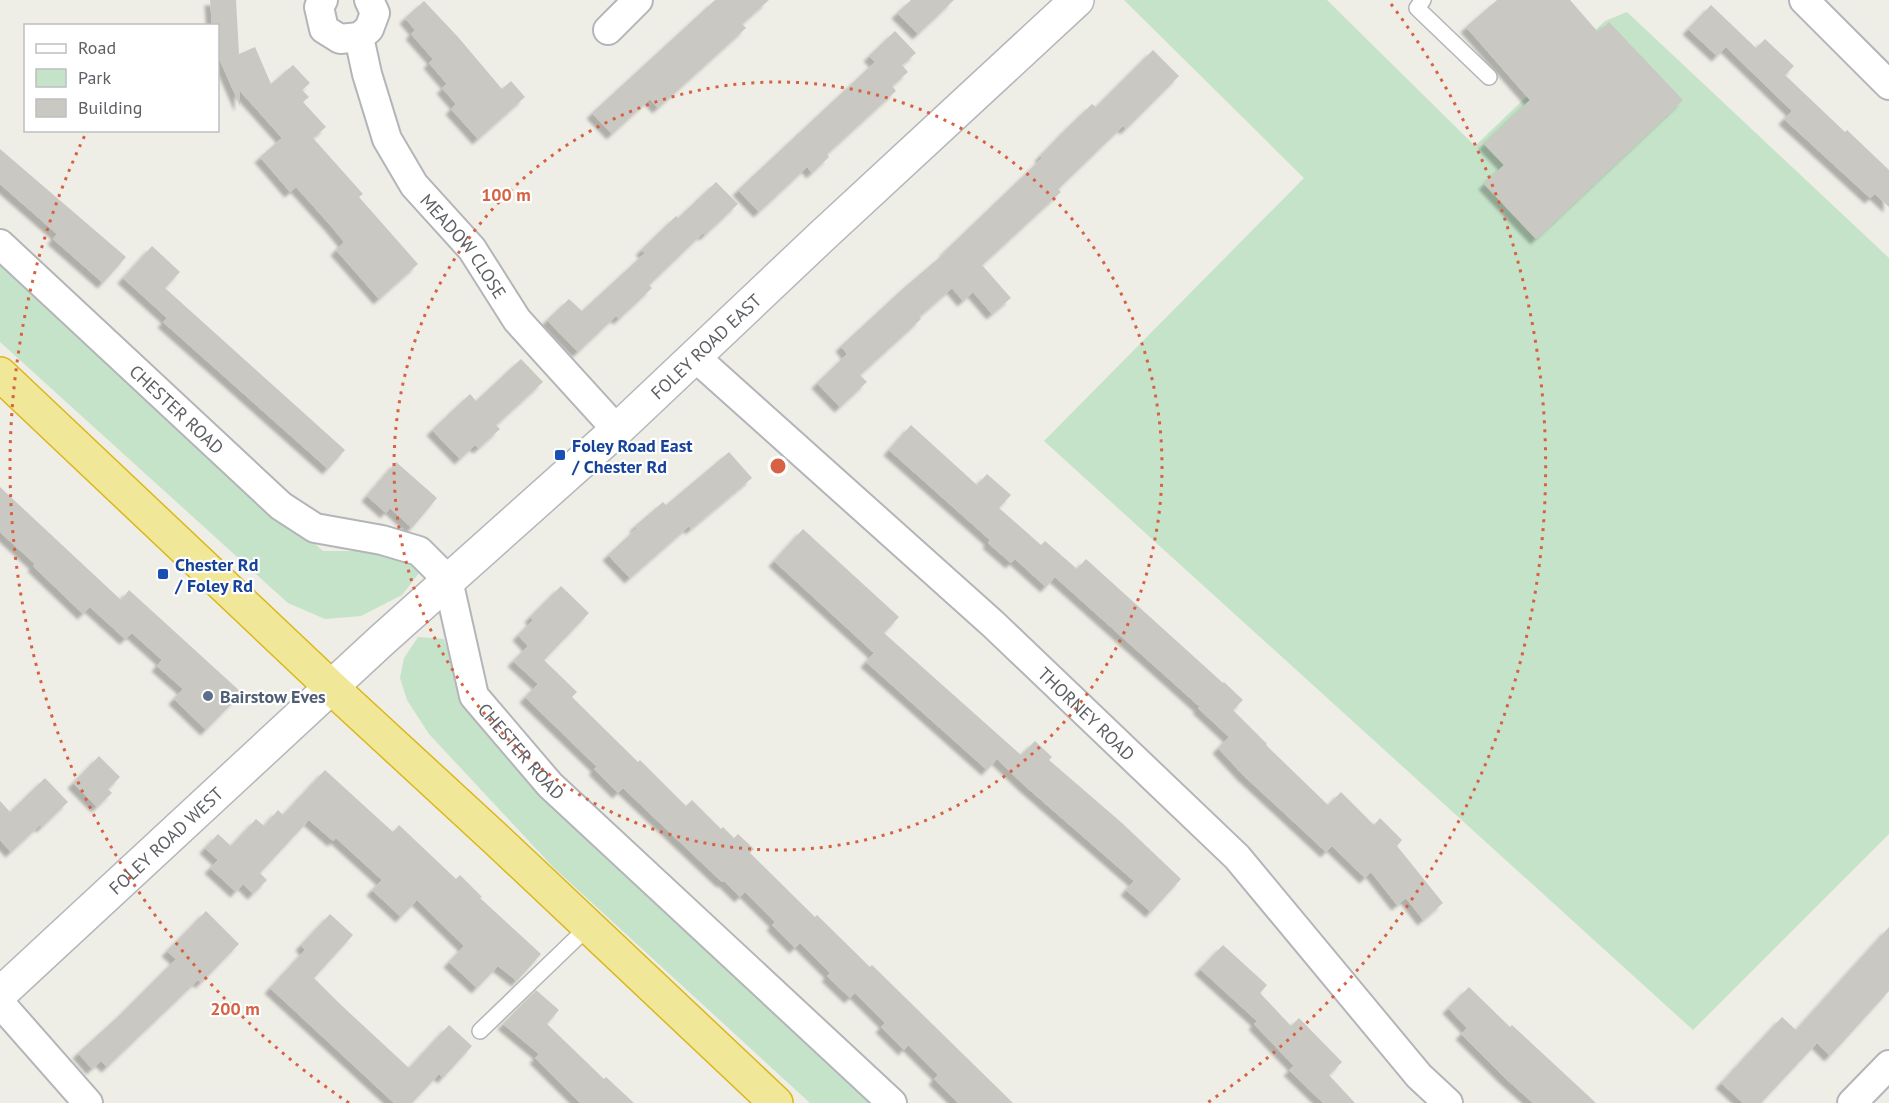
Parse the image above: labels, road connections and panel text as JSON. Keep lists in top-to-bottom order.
{
  "streets": {
    "main road": ["FOLEY ROAD EAST", "FOLEY ROAD WEST"],
    "street": ["MEADOW CLOSE", "CHESTER ROAD", "THORNEY ROAD"]
  },
  "crossings": [
    ["MEADOW CLOSE", "FOLEY ROAD EAST"],
    ["FOLEY ROAD EAST", "CHESTER ROAD"],
    ["FOLEY ROAD EAST", "THORNEY ROAD"],
    ["FOLEY ROAD EAST", "FOLEY ROAD WEST"]
  ],
  "places": {
    "transit": ["Foley Road East / Chester Rd", "Chester Rd / Foley Rd"],
    "other": ["Bairstow Eves"]
  },
  "legend": ["Road", "Park", "Building"],
  "rings": ["100 m", "200 m"]
}
